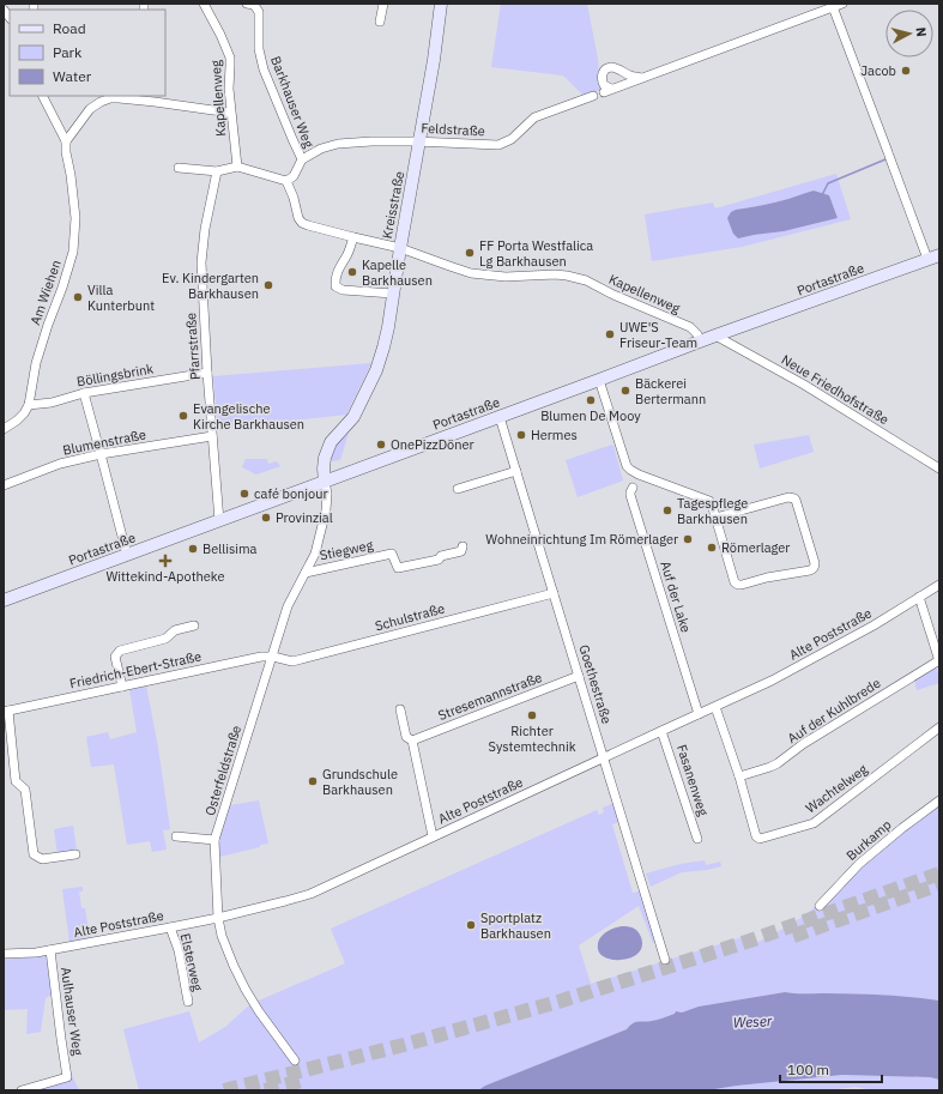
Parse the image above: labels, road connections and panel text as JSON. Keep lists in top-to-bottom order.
{
  "streets": {
    "main road": ["Kreisstraße", "Portastraße"],
    "street": [
      "Kapellenweg",
      "Barkhauser Weg",
      "Feldstraße",
      "Am Wiehen",
      "Pfarrstraße",
      "Böllingsbrink",
      "Neue Friedhofstraße",
      "Blumenstraße",
      "Stiegweg",
      "Auf der Lake",
      "Schulstraße",
      "Alte Poststraße",
      "Friedrich-Ebert-Straße",
      "Goethestraße",
      "Stresemannstraße",
      "Auf der Kuhlbrede",
      "Osterfeldstraße",
      "Fasanenweg",
      "Wachtelweg",
      "Burkamp",
      "Elsterweg",
      "Aulhauser Weg"
    ]
  },
  "crossings": [
    ["Kapellenweg", "Barkhauser Weg"],
    ["Kapellenweg", "Kreisstraße"],
    ["Kapellenweg", "Portastraße"],
    ["Barkhauser Weg", "Feldstraße"],
    ["Feldstraße", "Kreisstraße"],
    ["Kreisstraße", "Portastraße"],
    ["Kreisstraße", "Osterfeldstraße"],
    ["Portastraße", "Pfarrstraße"],
    ["Portastraße", "Neue Friedhofstraße"],
    ["Portastraße", "Goethestraße"],
    ["Portastraße", "Osterfeldstraße"],
    ["Am Wiehen", "Böllingsbrink"],
    ["Pfarrstraße", "Böllingsbrink"],
    ["Pfarrstraße", "Blumenstraße"],
    ["Stiegweg", "Osterfeldstraße"],
    ["Auf der Lake", "Alte Poststraße"],
    ["Schulstraße", "Friedrich-Ebert-Straße"],
    ["Schulstraße", "Goethestraße"],
    ["Schulstraße", "Osterfeldstraße"],
    ["Alte Poststraße", "Goethestraße"],
    ["Alte Poststraße", "Osterfeldstraße"],
    ["Alte Poststraße", "Fasanenweg"],
    ["Alte Poststraße", "Wachtelweg"],
    ["Alte Poststraße", "Elsterweg"],
    ["Alte Poststraße", "Aulhauser Weg"],
    ["Friedrich-Ebert-Straße", "Osterfeldstraße"],
    ["Goethestraße", "Stresemannstraße"],
    ["Auf der Kuhlbrede", "Wachtelweg"]
  ],
  "water": ["Weser"],
  "places": {
    "other": [
      "Jacob",
      "FF Porta Westfalica Lg Barkhausen",
      "Kapelle Barkhausen",
      "Ev. Kindergarten Barkhausen",
      "Villa Kunterbunt",
      "UWE'S Friseur-Team",
      "Bäckerei Bertermann",
      "Blumen De Mooy",
      "Evangelische Kirche Barkhausen",
      "Hermes",
      "OnePizzDöner",
      "café bonjour",
      "Tagespflege Barkhausen",
      "Provinzial",
      "Wohneinrichtung Im Römerlager",
      "Römerlager",
      "Bellisima",
      "Richter Systemtechnik",
      "Grundschule Barkhausen",
      "Sportplatz Barkhausen"
    ],
    "health": ["Wittekind-Apotheke"]
  },
  "legend": ["Road", "Park", "Water"],
  "scale_bar": "100 m",
  "north": "right"
}
